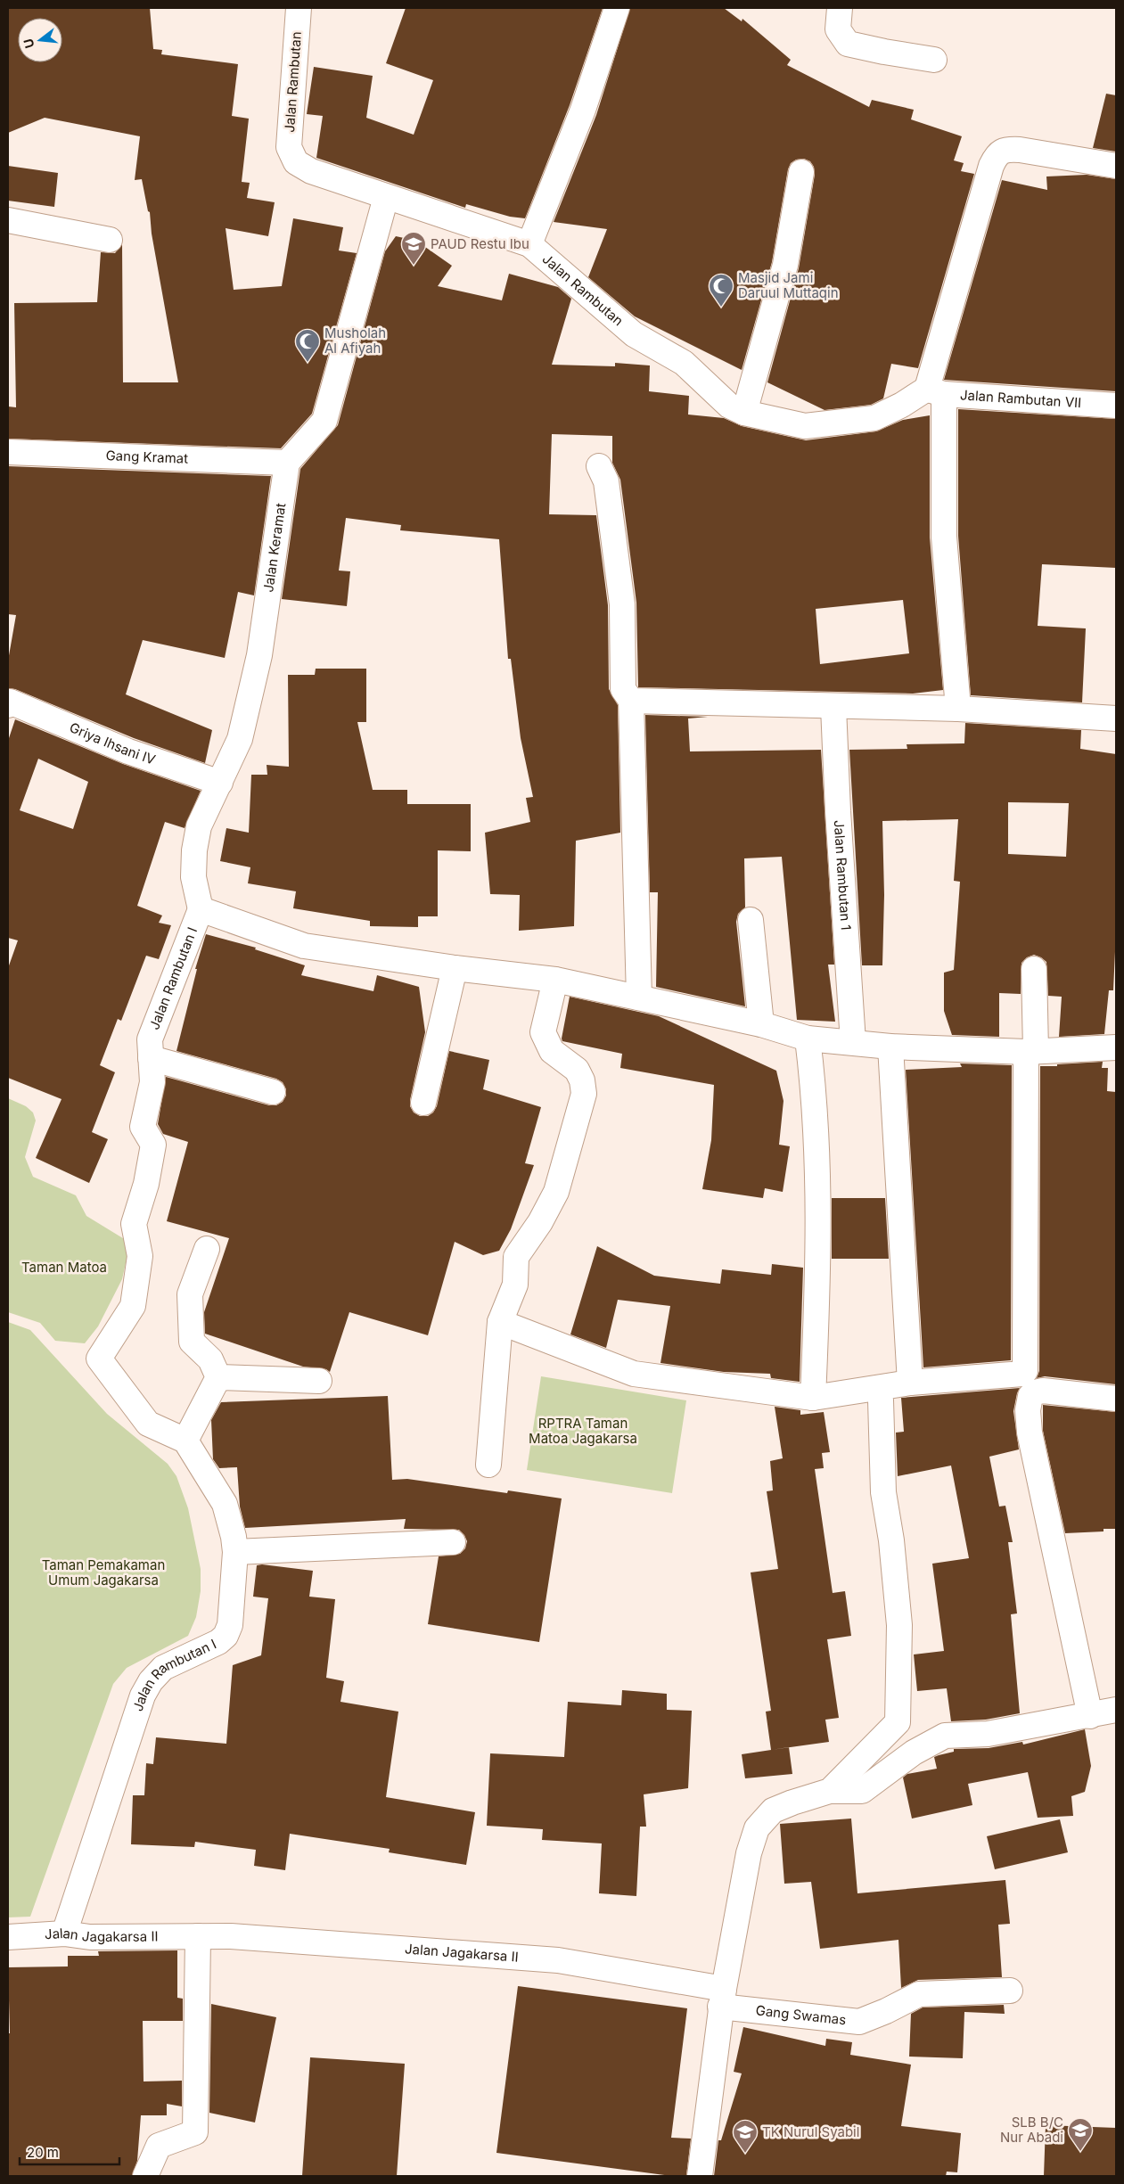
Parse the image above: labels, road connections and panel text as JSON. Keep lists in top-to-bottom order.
{
  "streets": {
    "street": [
      "Jalan Rambutan",
      "Jalan Rambutan VII",
      "Gang Kramat",
      "Jalan Keramat",
      "Griya Ihsani IV",
      "Jalan Rambutan 1",
      "Jalan Rambutan I",
      "Jalan Jagakarsa II",
      "Gang Swamas"
    ]
  },
  "crossings": [
    ["Jalan Rambutan", "Jalan Rambutan VII"],
    ["Gang Kramat", "Jalan Keramat"],
    ["Jalan Keramat", "Griya Ihsani IV"],
    ["Jalan Keramat", "Jalan Rambutan I"],
    ["Jalan Rambutan I", "Jalan Jagakarsa II"],
    ["Jalan Jagakarsa II", "Gang Swamas"]
  ],
  "parks": ["Taman Matoa", "RPTRA Taman Matoa Jagakarsa", "Taman Pemakaman Umum Jagakarsa"],
  "places": {
    "school or university": ["PAUD Restu Ibu", "SLB B/C Nur Abadi", "TK Nurul Syabil"],
    "mosque": ["Masjid Jami Daruul Muttaqin", "Musholah Al Afiyah"]
  },
  "scale_bar": "20 m",
  "north": "left"
}
